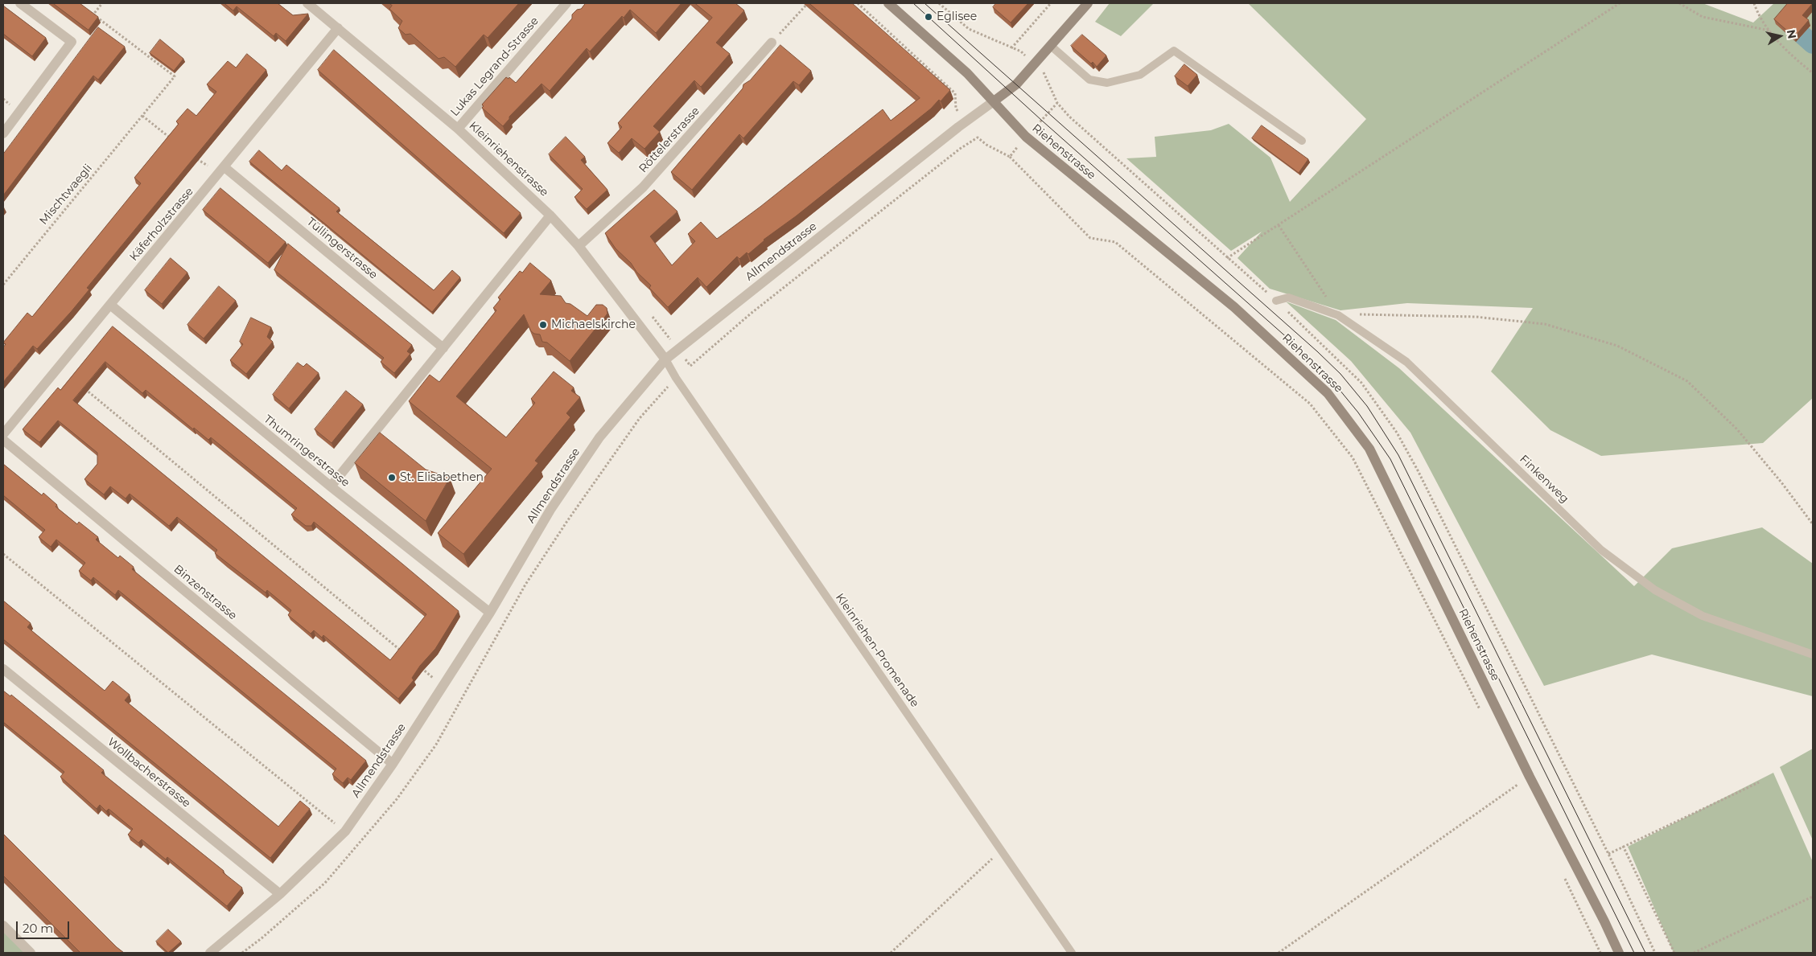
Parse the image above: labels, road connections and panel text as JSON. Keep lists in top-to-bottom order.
{
  "streets": {
    "main road": ["Riehenstrasse"],
    "street": [
      "Lukas Legrand-Strasse",
      "Röttelerstrasse",
      "Kleinriehenstrasse",
      "Käferholzstrasse",
      "Tüllingerstrasse",
      "Allmendstrasse",
      "Thumringerstrasse",
      "Binzenstrasse",
      "Wollbacherstrasse"
    ],
    "lane": ["Finkenweg", "Kleinriehen-Promenade"],
    "path": ["Mischtwaegli"]
  },
  "crossings": [
    ["Lukas Legrand-Strasse", "Kleinriehenstrasse"],
    ["Röttelerstrasse", "Kleinriehenstrasse"],
    ["Riehenstrasse", "Allmendstrasse"],
    ["Kleinriehenstrasse", "Käferholzstrasse"],
    ["Kleinriehenstrasse", "Allmendstrasse"],
    ["Kleinriehenstrasse", "Kleinriehen-Promenade"],
    ["Käferholzstrasse", "Tüllingerstrasse"],
    ["Käferholzstrasse", "Thumringerstrasse"],
    ["Allmendstrasse", "Thumringerstrasse"],
    ["Allmendstrasse", "Binzenstrasse"],
    ["Allmendstrasse", "Kleinriehen-Promenade"],
    ["Allmendstrasse", "Wollbacherstrasse"]
  ],
  "places": ["Eglisee", "Michaelskirche", "St. Elisabethen"],
  "scale_bar": "20 m",
  "north": "right"
}
